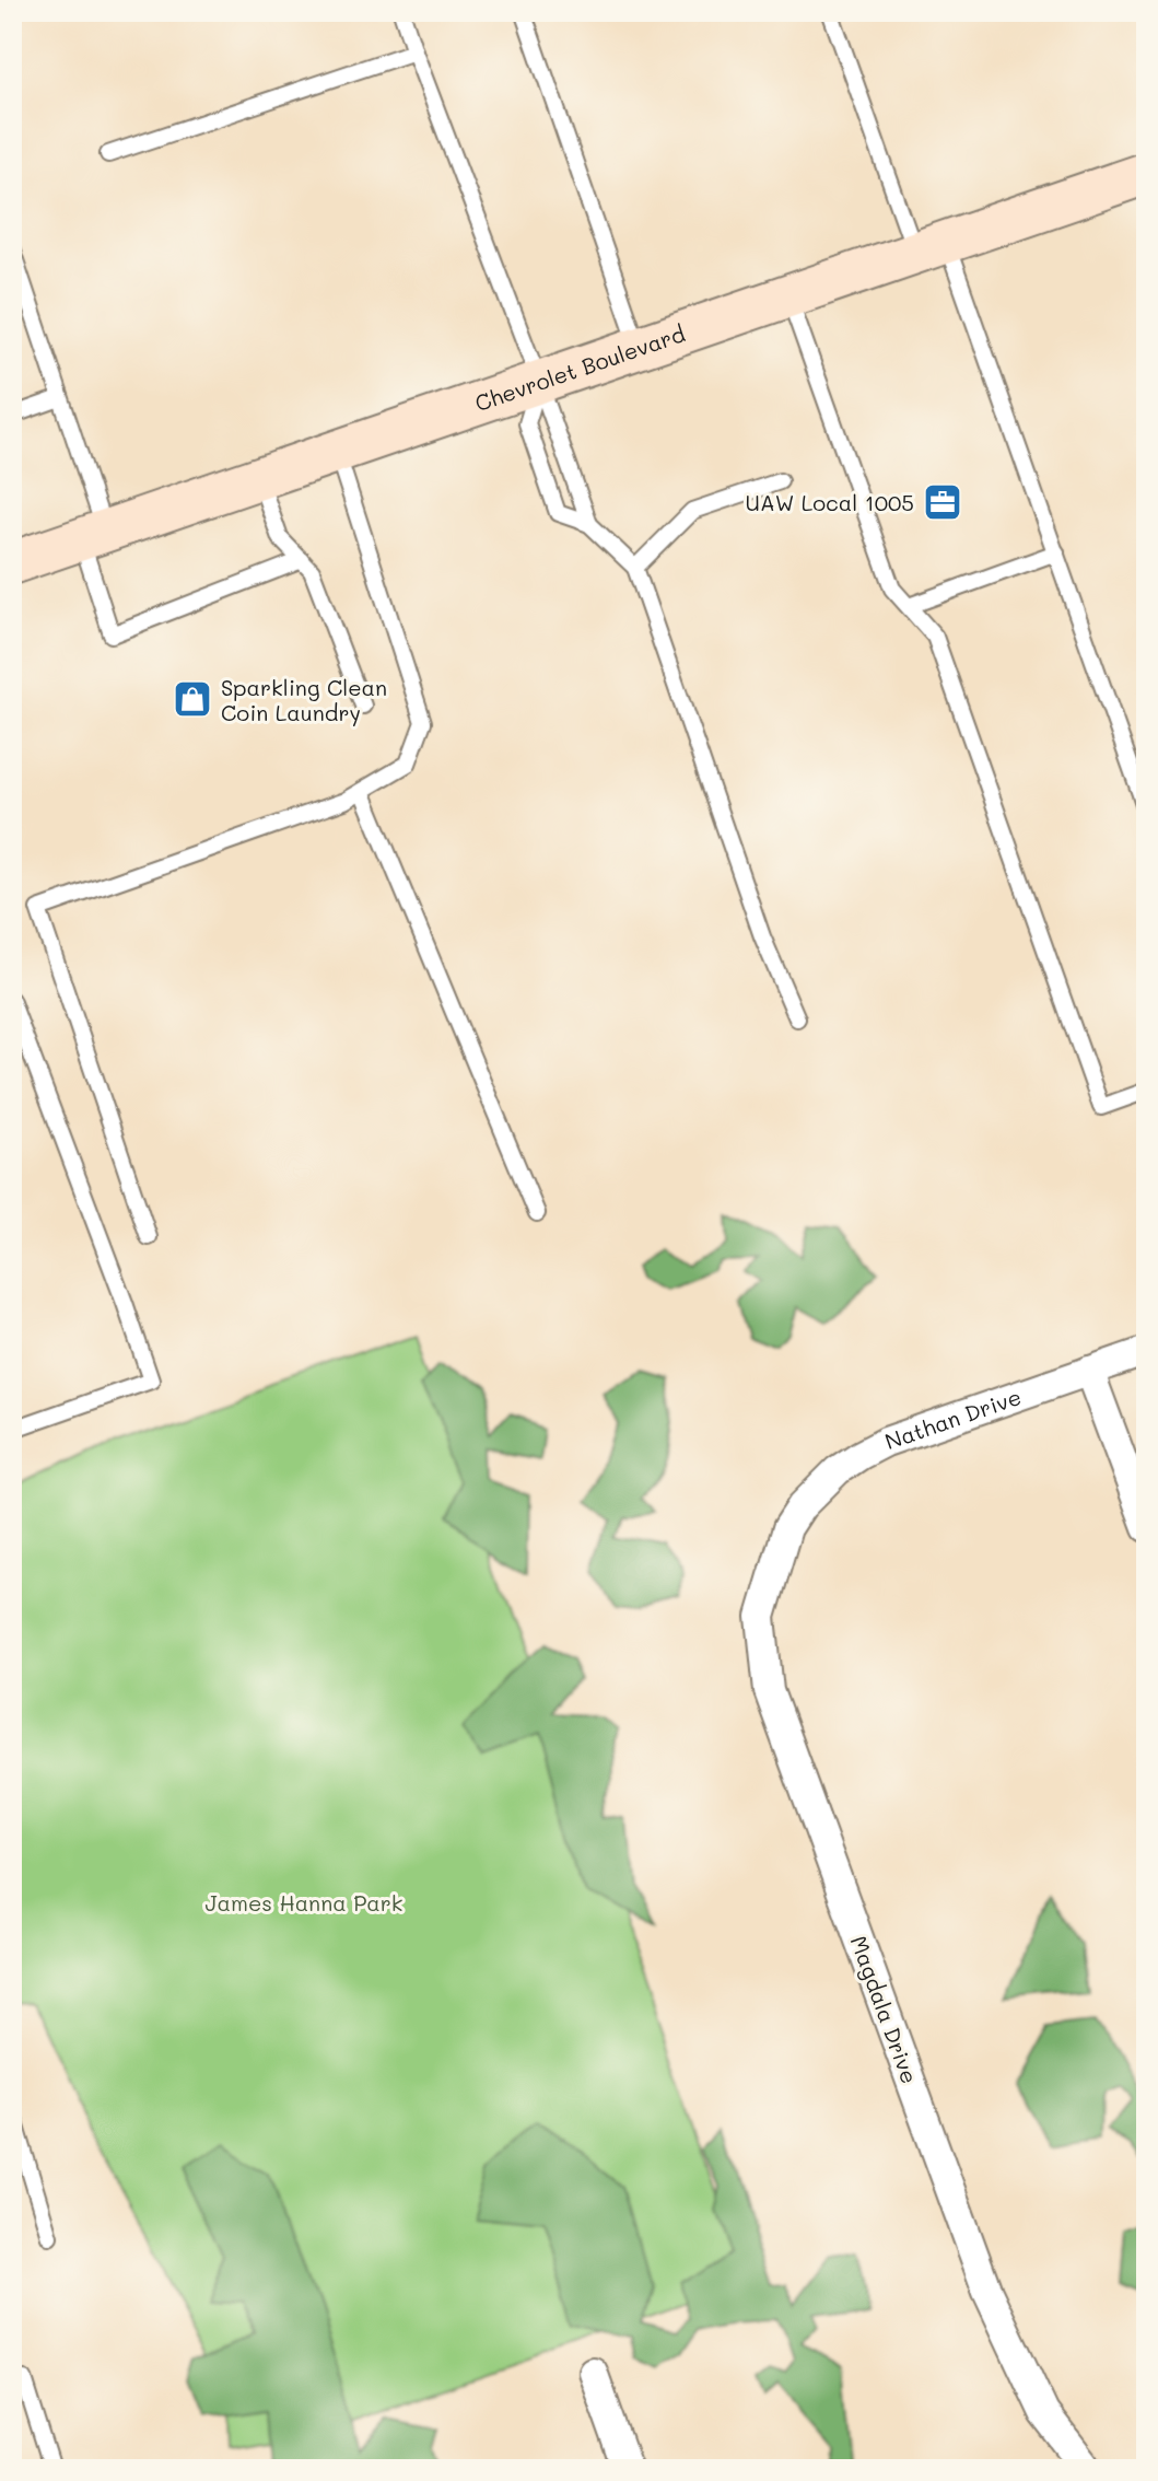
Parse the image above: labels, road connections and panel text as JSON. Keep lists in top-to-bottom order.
{
  "streets": {
    "main road": ["Chevrolet Boulevard"],
    "street": ["Nathan Drive", "Magdala Drive"]
  },
  "crossings": [
    ["Nathan Drive", "Magdala Drive"]
  ],
  "parks": ["James Hanna Park"],
  "places": {
    "office": ["UAW Local 1005"],
    "shop": ["Sparkling Clean Coin Laundry"]
  }
}
